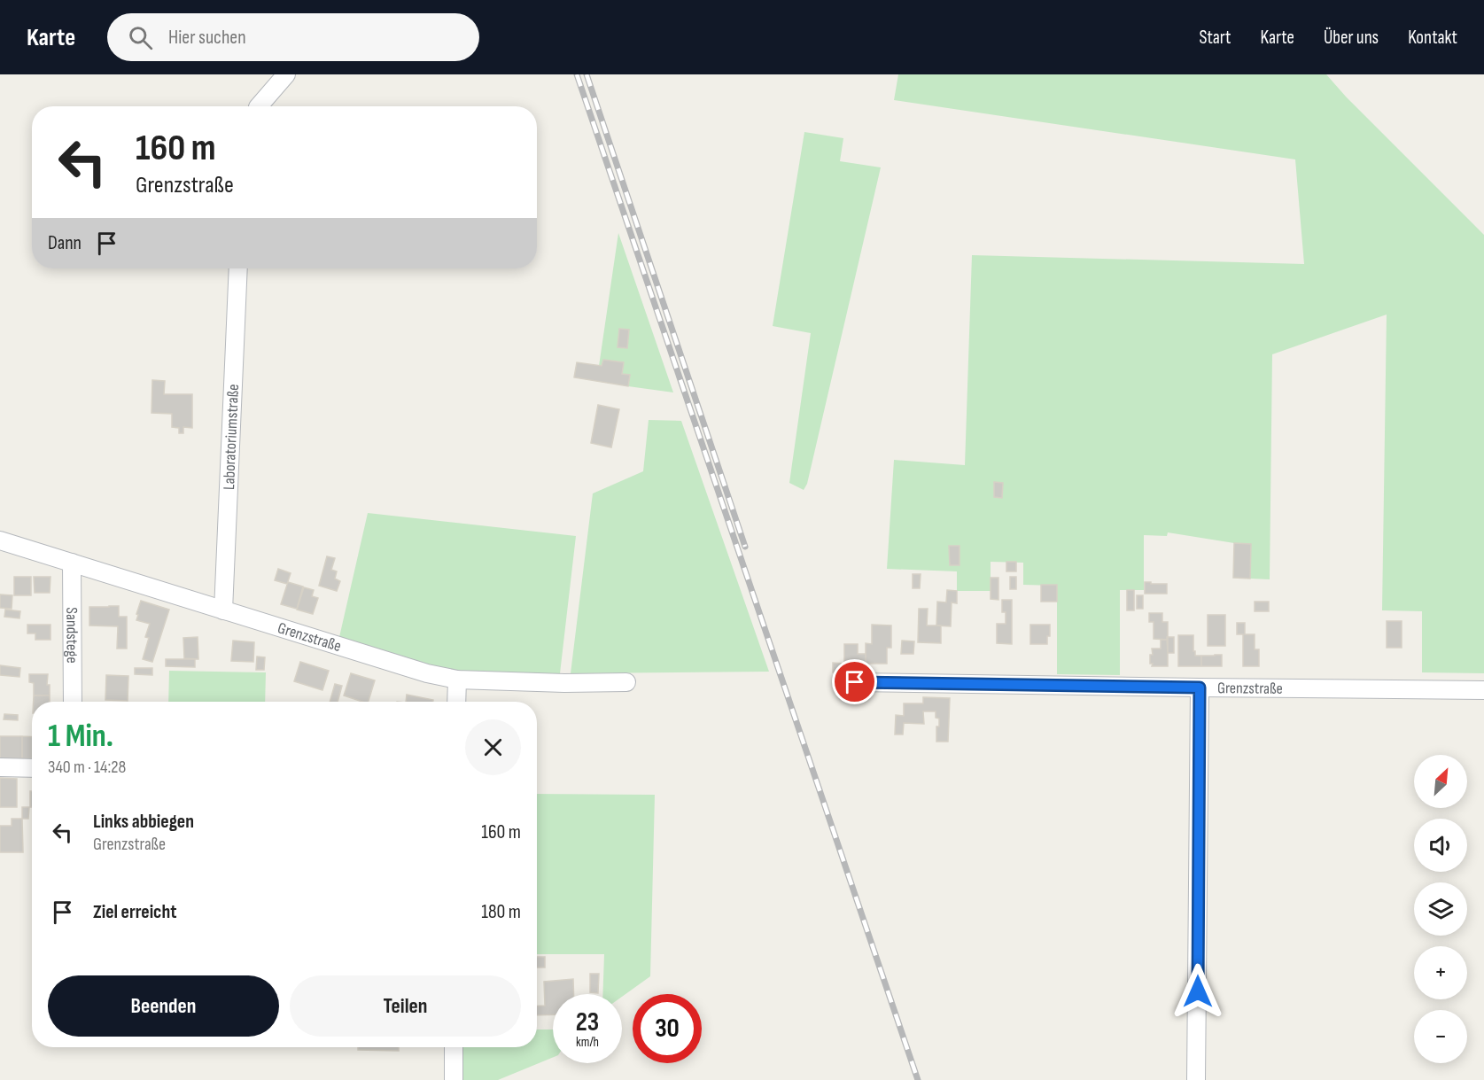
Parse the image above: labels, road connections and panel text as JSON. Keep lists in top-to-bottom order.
{
  "streets": {
    "street": ["Laboratoriumstraße", "Sandstege", "Grenzstraße"]
  },
  "crossings": [
    ["Laboratoriumstraße", "Grenzstraße"],
    ["Sandstege", "Grenzstraße"]
  ],
  "north": "top right",
  "page": {
    "header": "Karte",
    "search": "Hier suchen",
    "nav": [
      "Start",
      "Karte",
      "Über uns",
      "Kontakt"
    ],
    "turn": ["160 m", "Grenzstraße"],
    "then": "Dann",
    "heading": ["1 Min.", "340 m · 14:28"],
    "map_buttons": ["+", "−"],
    "list": [
      {
        "name": "Links abbiegen",
        "note": "Grenzstraße",
        "value": "160 m"
      },
      {
        "name": "Ziel erreicht",
        "value": "180 m"
      }
    ],
    "buttons": ["Beenden", "Teilen"],
    "speed": "23 km/h",
    "limit": "30"
  }
}
